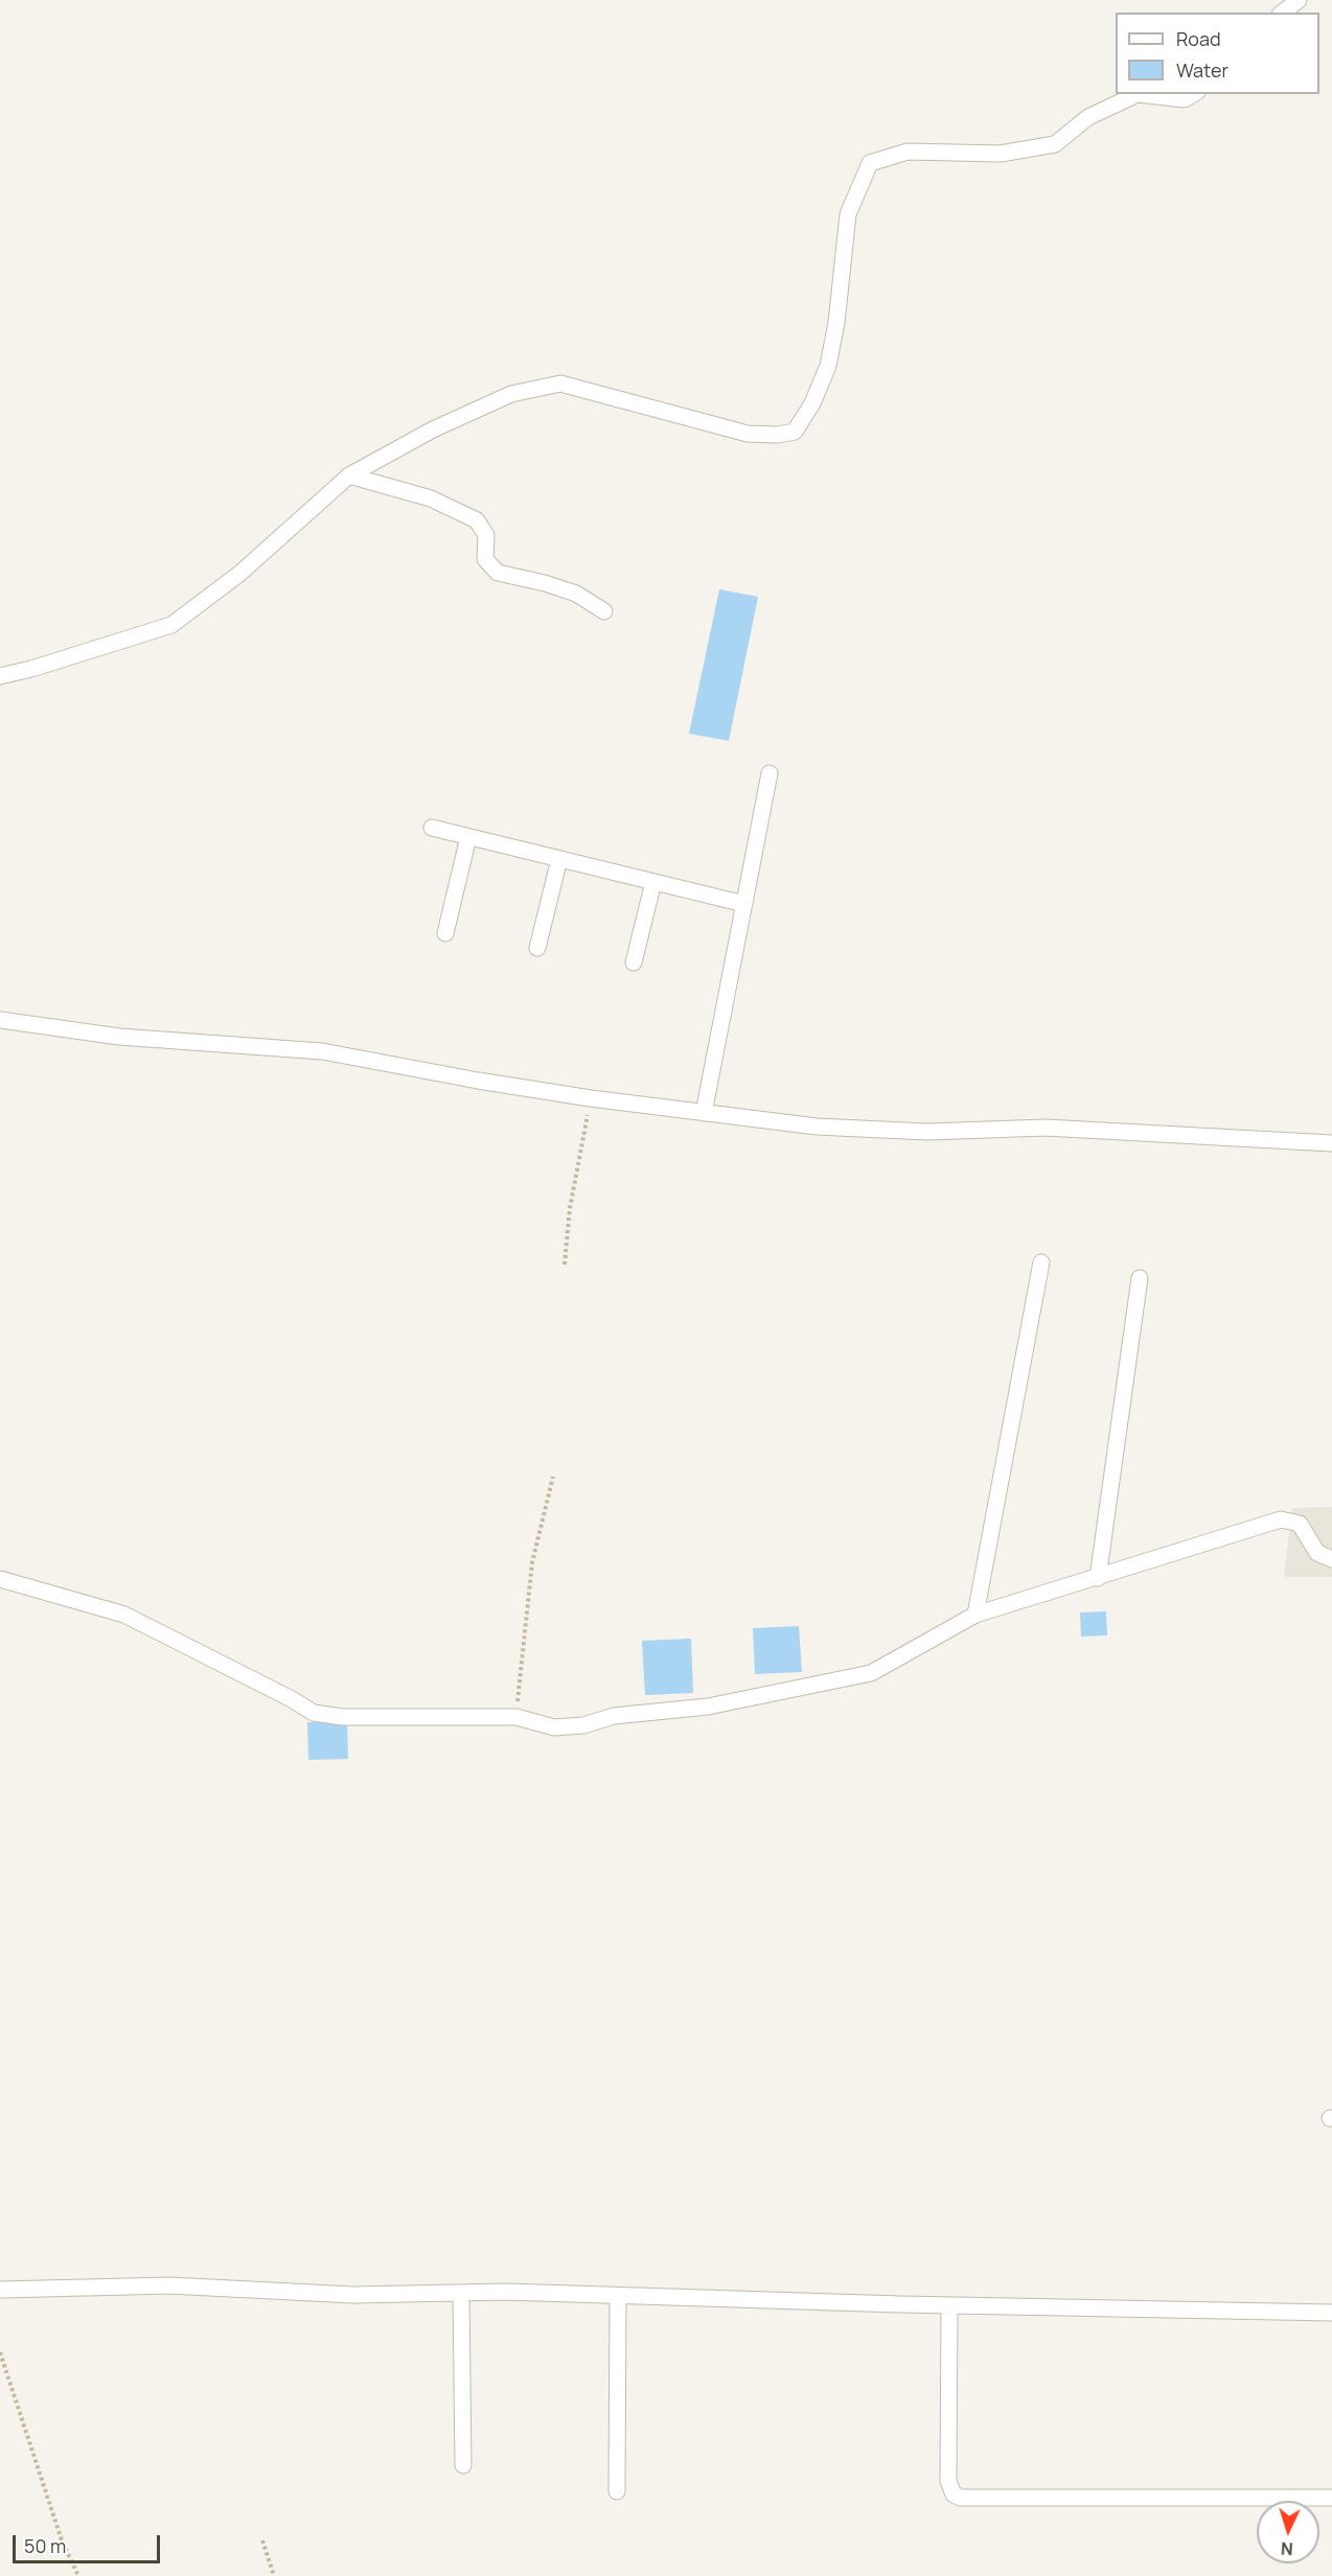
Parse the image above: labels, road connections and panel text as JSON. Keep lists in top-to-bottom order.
{
  "legend": ["Road", "Water"],
  "scale_bar": "50 m",
  "north": "bottom"
}
